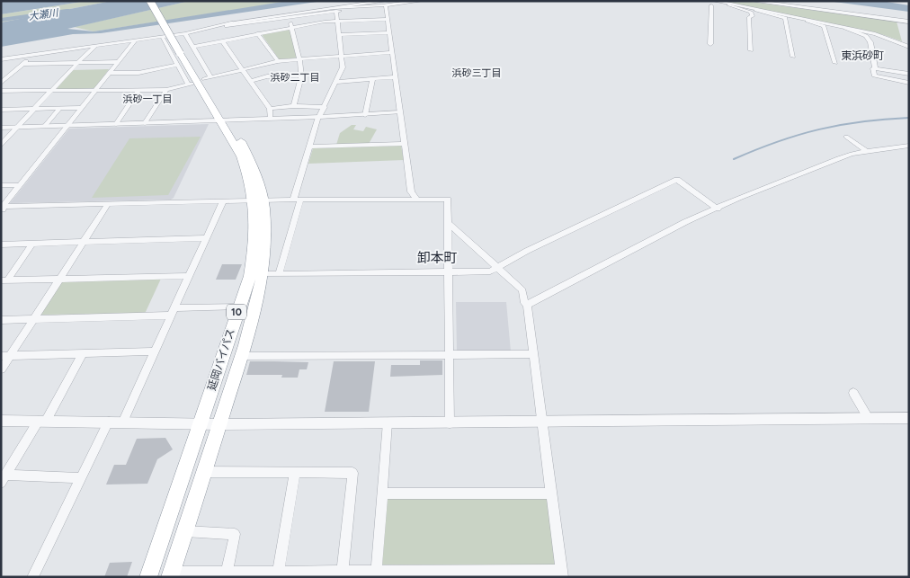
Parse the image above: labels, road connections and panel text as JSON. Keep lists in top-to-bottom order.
{
  "streets": {
    "highway": ["10", "延岡バイパス"]
  },
  "districts": [
    "東浜砂町",
    "浜砂三丁目",
    "浜砂二丁目",
    "浜砂一丁目",
    "卸本町"
  ],
  "water": ["大瀬川"]
}
